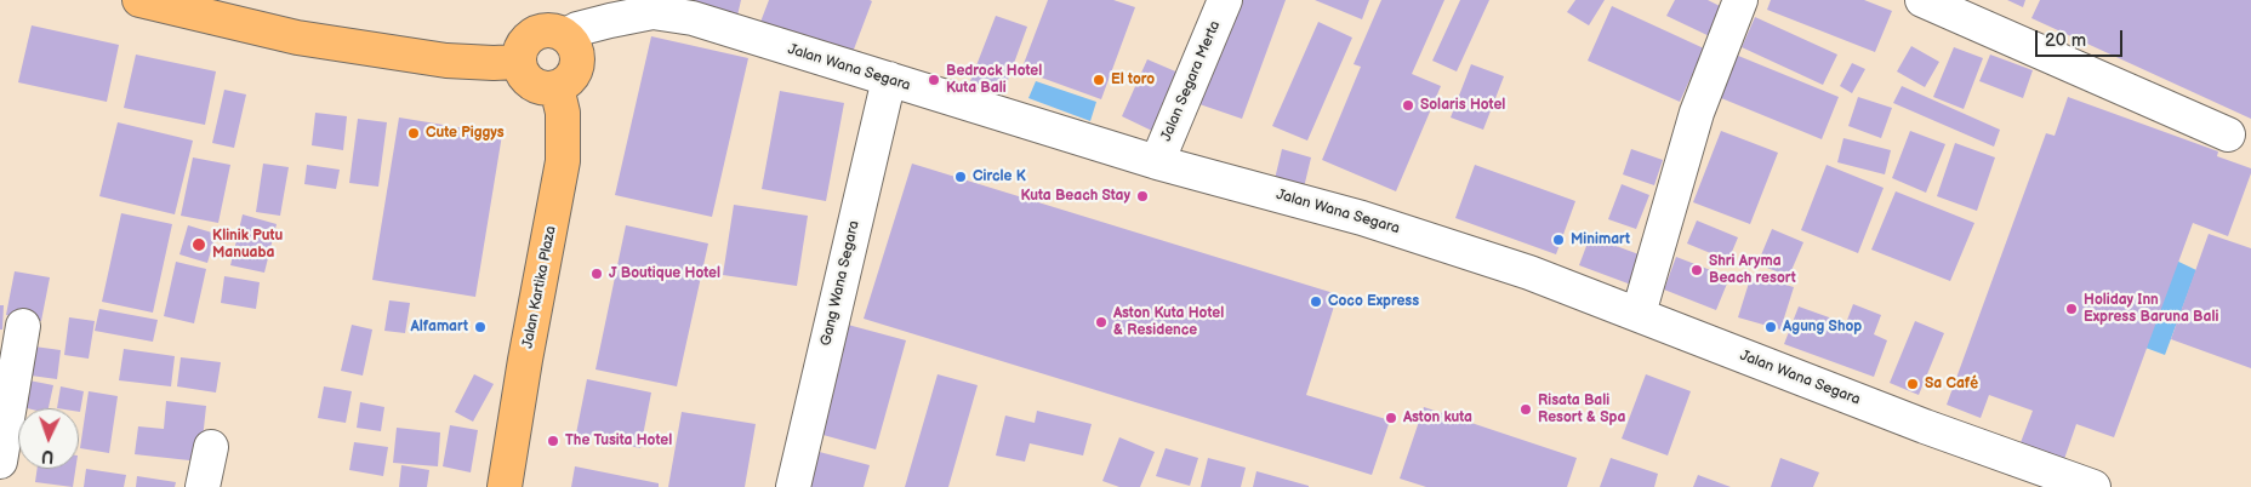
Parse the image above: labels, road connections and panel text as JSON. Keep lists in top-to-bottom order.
{
  "streets": {
    "main road": ["Jalan Kartika Plaza"],
    "street": ["Jalan Wana Segara", "Jalan Segara Merta", "Gang Wana Segara"]
  },
  "crossings": [
    ["Jalan Wana Segara", "Jalan Segara Merta"],
    ["Jalan Wana Segara", "Gang Wana Segara"]
  ],
  "places": [
    "Bedrock Hotel Kuta Bali",
    "El toro",
    "Solaris Hotel",
    "Cute Piggys",
    "Circle K",
    "Kuta Beach Stay",
    "Minimart",
    "Klinik Putu Manuaba",
    "Shri Aryma Beach resort",
    "J Boutique Hotel",
    "Coco Express",
    "Holiday Inn Express Baruna Bali",
    "Aston Kuta Hotel & Residence",
    "Alfamart",
    "Agung Shop",
    "Sa Café",
    "Risata Bali Resort & Spa",
    "Aston kuta",
    "The Tusita Hotel"
  ],
  "scale_bar": "20 m",
  "north": "bottom"
}
